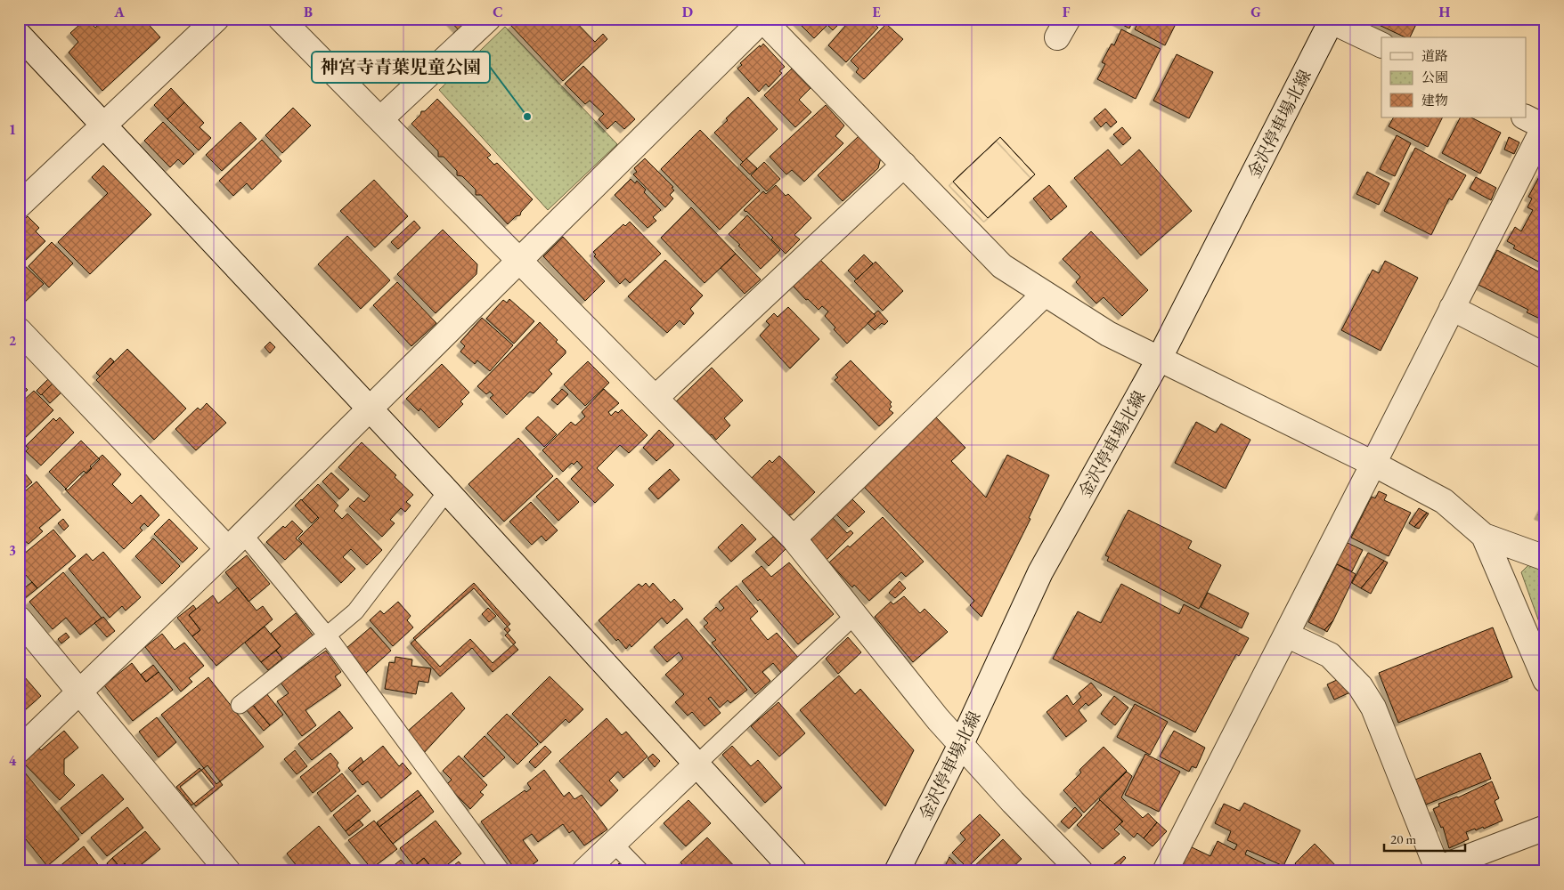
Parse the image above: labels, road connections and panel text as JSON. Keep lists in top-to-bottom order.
{
  "streets": {
    "street": ["金沢停車場北線"]
  },
  "places": ["神宮寺青葉児童公園"],
  "legend": ["道路", "公園", "建物"],
  "scale_bar": "20 m",
  "grid": {
    "columns": [
      "A",
      "B",
      "C",
      "D",
      "E",
      "F",
      "G",
      "H"
    ],
    "rows": [
      "1",
      "2",
      "3",
      "4"
    ]
  }
}
